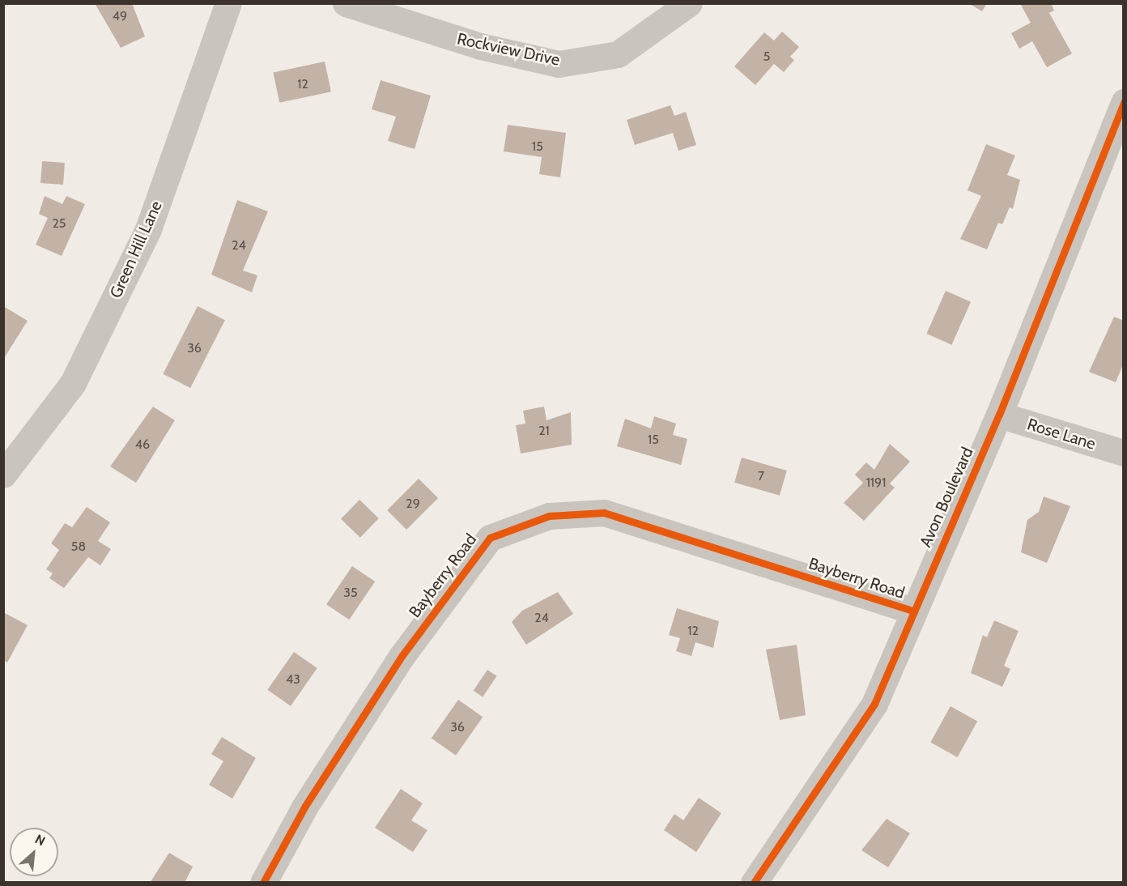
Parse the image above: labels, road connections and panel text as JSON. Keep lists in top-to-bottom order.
{
  "streets": {
    "street": [
      "Rockview Drive",
      "Green Hill Lane",
      "Rose Lane",
      "Avon Boulevard",
      "Bayberry Road"
    ]
  },
  "crossings": [
    ["Rose Lane", "Avon Boulevard"],
    ["Avon Boulevard", "Bayberry Road"]
  ],
  "house_numbers": [
    "49",
    "5",
    "12",
    "15",
    "25",
    "24",
    "36",
    "21",
    "15",
    "46",
    "7",
    "1191",
    "29",
    "58",
    "35",
    "24",
    "12",
    "43",
    "36"
  ],
  "north": "top right"
}
